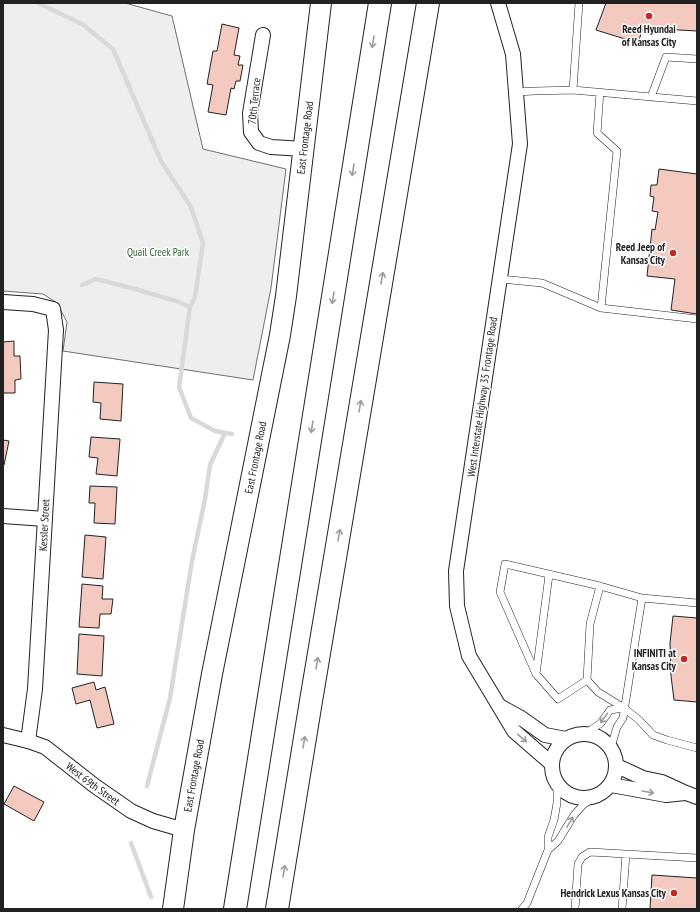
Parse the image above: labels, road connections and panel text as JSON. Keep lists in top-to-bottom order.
{
  "streets": {
    "street": [
      "70th Terrace",
      "East Frontage Road",
      "West Interstate Highway 35 Frontage Road",
      "Kessler Street",
      "West 69th Street"
    ]
  },
  "crossings": [
    ["70th Terrace", "East Frontage Road"],
    ["East Frontage Road", "West 69th Street"],
    ["Kessler Street", "West 69th Street"]
  ],
  "parks": ["Quail Creek Park"],
  "places": [
    "Reed Hyundai of Kansas City",
    "Reed Jeep of Kansas City",
    "INFINITI at Kansas City",
    "Hendrick Lexus Kansas City"
  ]
}
